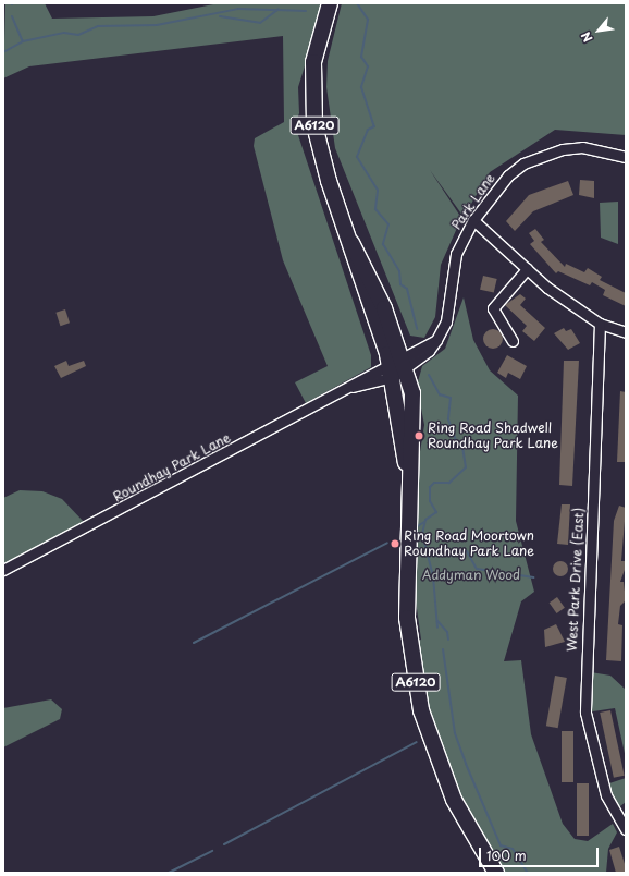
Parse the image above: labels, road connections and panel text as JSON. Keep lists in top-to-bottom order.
{
  "streets": {
    "highway": ["A6120"],
    "street": ["Park Lane", "Roundhay Park Lane", "West Park Drive (East)"]
  },
  "crossings": [
    ["A6120", "Park Lane"],
    ["A6120", "Roundhay Park Lane"],
    ["Park Lane", "Roundhay Park Lane"]
  ],
  "parks": ["Addyman Wood"],
  "places": ["Ring Road Shadwell Roundhay Park Lane", "Ring Road Moortown Roundhay Park Lane"],
  "scale_bar": "100 m",
  "north": "bottom left"
}
